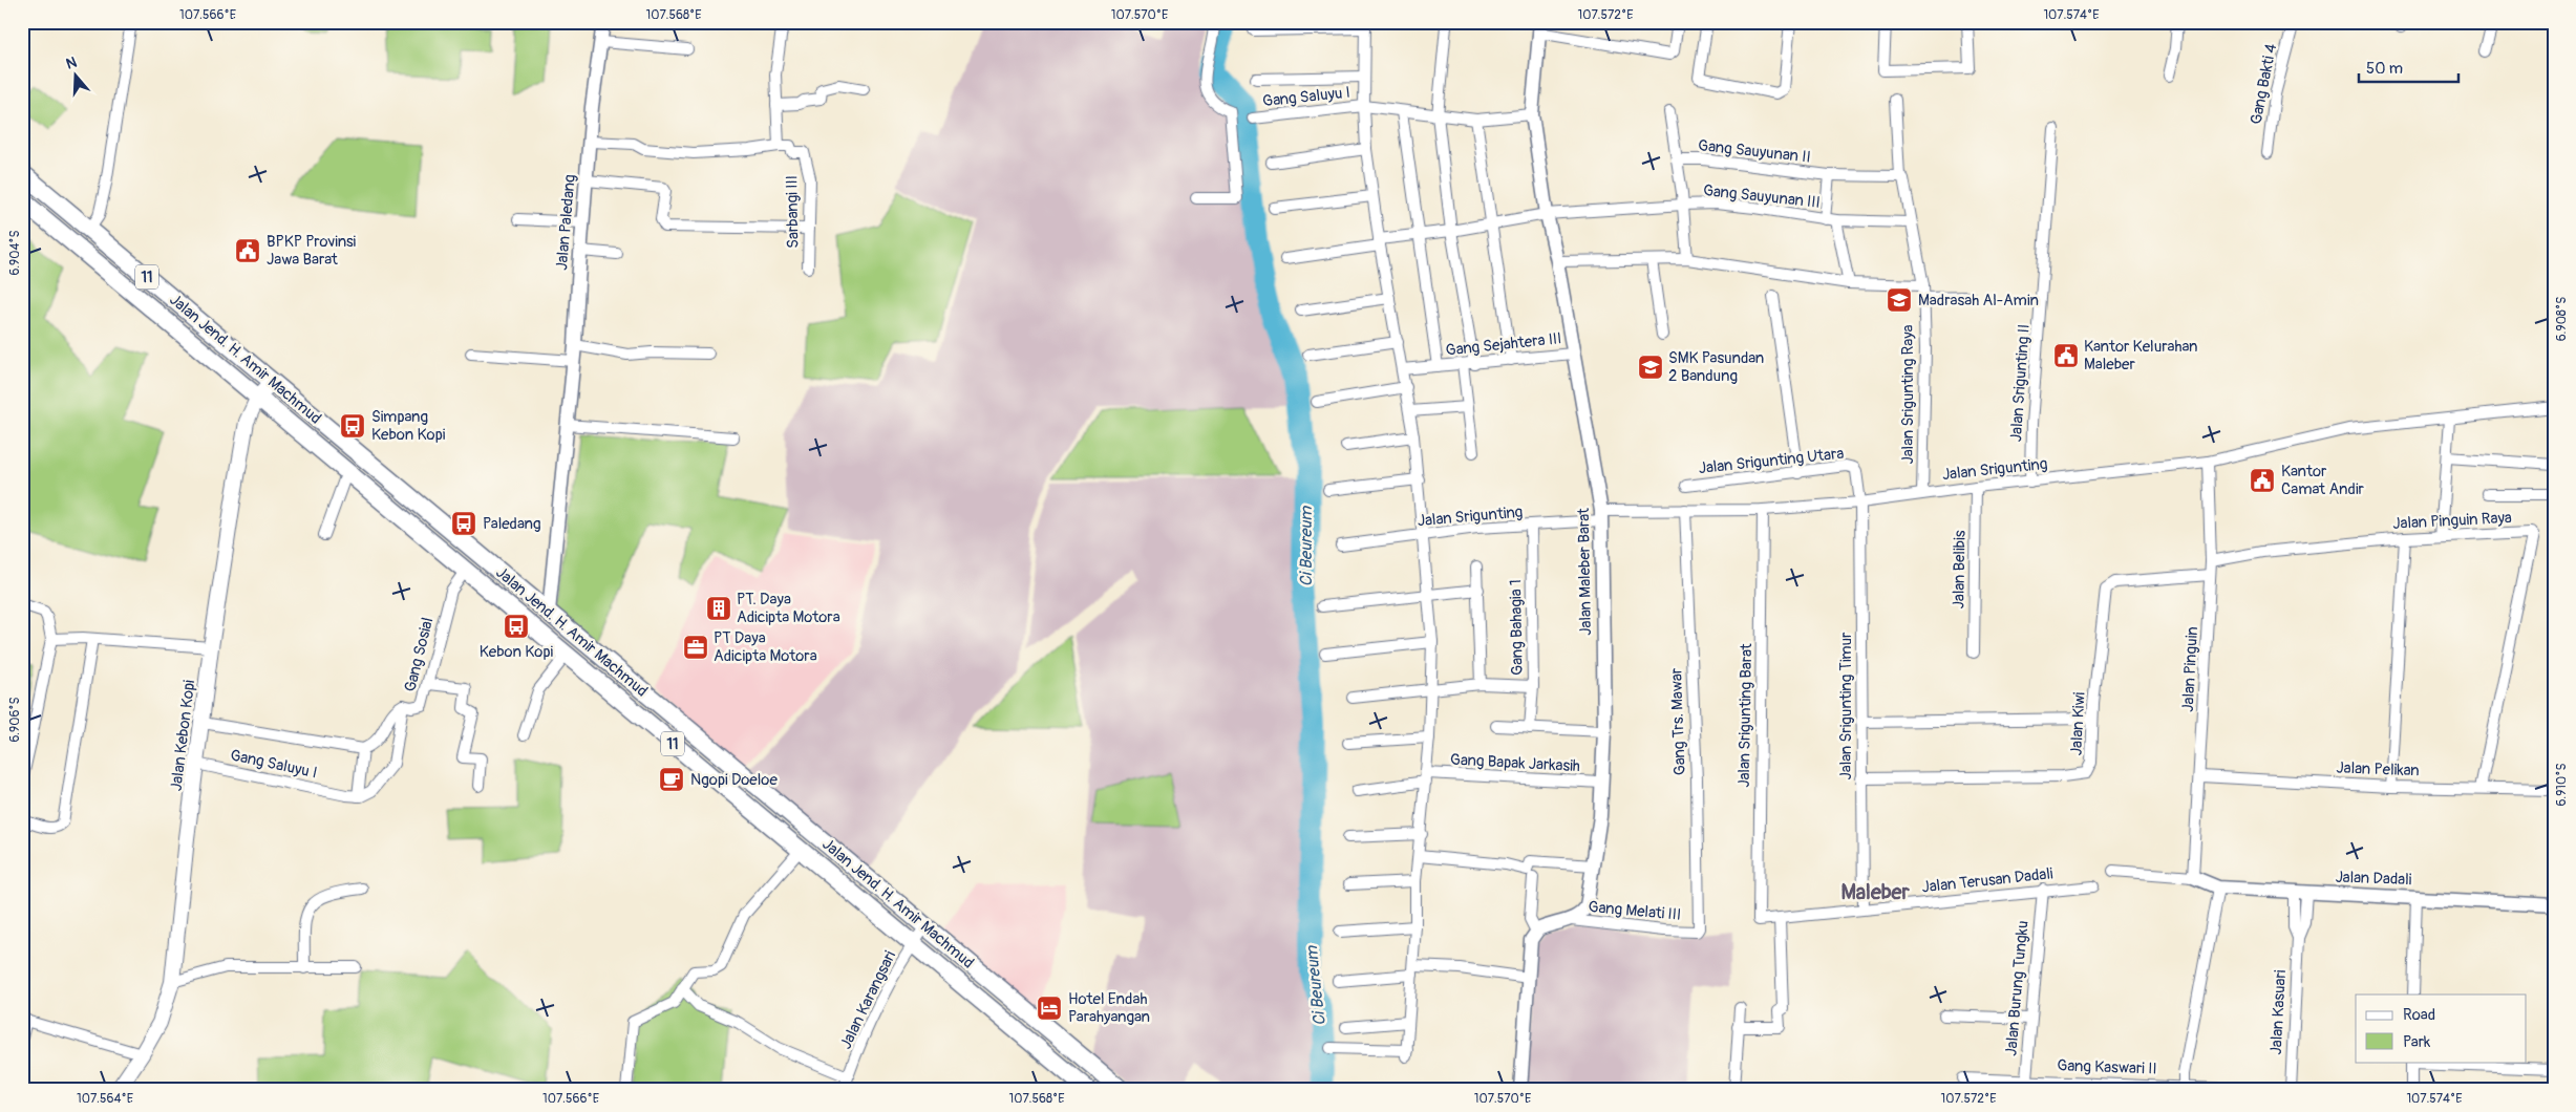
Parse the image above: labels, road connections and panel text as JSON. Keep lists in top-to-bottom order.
{
  "streets": {
    "highway": ["11", "Jalan Jend. H. Amir Machmud"],
    "main road": ["Jalan Kebon Kopi"],
    "street": [
      "Gang Bakti 4",
      "Gang Saluyu I",
      "Gang Sauyunan II",
      "Gang Sauyunan III",
      "Sarbangi III",
      "Jalan Paledang",
      "Gang Sejahtera III",
      "Jalan Srigunting II",
      "Jalan Srigunting Raya",
      "Jalan Srigunting Utara",
      "Jalan Srigunting",
      "Jalan Pinguin Raya",
      "Jalan Belibis",
      "Jalan Maleber Barat",
      "Gang Bahagia 1",
      "Gang Sosial",
      "Jalan Pinguin",
      "Jalan Srigunting Timur",
      "Jalan Srigunting Barat",
      "Gang Trs. Mawar",
      "Jalan Kiwi",
      "Gang Bapak Jarkasih",
      "Jalan Pelikan",
      "Jalan Dadali",
      "Jalan Terusan Dadali",
      "Gang Melati III",
      "Jalan Burung Tungku",
      "Jalan Karangsari",
      "Jalan Kasuari",
      "Gang Kaswari II"
    ]
  },
  "crossings": [
    ["Gang Saluyu I", "Gang Sejahtera III"],
    ["Gang Saluyu I", "Jalan Maleber Barat"],
    ["Gang Saluyu I", "Gang Sosial"],
    ["Gang Saluyu I", "Jalan Kebon Kopi"],
    ["Gang Sauyunan II", "Gang Sauyunan III"],
    ["Gang Sauyunan II", "Jalan Srigunting Raya"],
    ["Gang Sauyunan III", "Gang Sejahtera III"],
    ["Gang Sauyunan III", "Jalan Srigunting Raya"],
    ["Gang Sauyunan III", "Jalan Maleber Barat"],
    ["Jalan Paledang", "Jalan Jend. H. Amir Machmud"],
    ["Gang Sejahtera III", "Jalan Maleber Barat"],
    ["Jalan Jend. H. Amir Machmud", "Gang Sosial"],
    ["Jalan Jend. H. Amir Machmud", "Jalan Kebon Kopi"],
    ["Jalan Jend. H. Amir Machmud", "Jalan Karangsari"],
    ["Jalan Srigunting II", "Jalan Srigunting"],
    ["Jalan Srigunting Raya", "Jalan Srigunting"],
    ["Jalan Srigunting Utara", "Jalan Srigunting"],
    ["Jalan Srigunting Utara", "Jalan Srigunting Timur"],
    ["Jalan Srigunting", "Jalan Belibis"],
    ["Jalan Srigunting", "Jalan Maleber Barat"],
    ["Jalan Srigunting", "Gang Bahagia 1"],
    ["Jalan Srigunting", "Jalan Pinguin"],
    ["Jalan Srigunting", "Jalan Srigunting Timur"],
    ["Jalan Srigunting", "Jalan Srigunting Barat"],
    ["Jalan Srigunting", "Gang Trs. Mawar"],
    ["Jalan Pinguin Raya", "Jalan Pinguin"],
    ["Jalan Pinguin Raya", "Jalan Pelikan"],
    ["Jalan Maleber Barat", "Gang Bapak Jarkasih"],
    ["Jalan Maleber Barat", "Gang Melati III"],
    ["Jalan Pinguin", "Jalan Kiwi"],
    ["Jalan Pinguin", "Jalan Pelikan"],
    ["Jalan Pinguin", "Jalan Dadali"],
    ["Jalan Srigunting Timur", "Jalan Kiwi"],
    ["Jalan Srigunting Timur", "Jalan Terusan Dadali"],
    ["Jalan Srigunting Barat", "Jalan Terusan Dadali"],
    ["Gang Trs. Mawar", "Gang Melati III"],
    ["Jalan Dadali", "Jalan Kasuari"],
    ["Jalan Terusan Dadali", "Jalan Burung Tungku"],
    ["Jalan Burung Tungku", "Gang Kaswari II"]
  ],
  "districts": ["Maleber"],
  "water": ["Ci Beureum"],
  "places": {
    "public building": ["BPKP Provinsi Jawa Barat", "Kantor Kelurahan Maleber", "Kantor Camat Andir"],
    "school or university": ["Madrasah Al-Amin", "SMK Pasundan 2 Bandung"],
    "bus stop": ["Simpang Kebon Kopi", "Paledang", "Kebon Kopi"],
    "building": ["PT. Daya Adicipta Motora"],
    "office": ["PT Daya Adicipta Motora"],
    "cafe": ["Ngopi Doeloe"],
    "hotel": ["Hotel Endah Parahyangan"]
  },
  "legend": ["Road", "Park"],
  "scale_bar": "50 m",
  "north": "top",
  "coordinates": [
    "107.566°E",
    "107.568°E",
    "107.570°E",
    "107.572°E",
    "107.574°E",
    "6.904°S",
    "6.908°S",
    "6.906°S",
    "6.910°S",
    "107.564°E"
  ]
}
